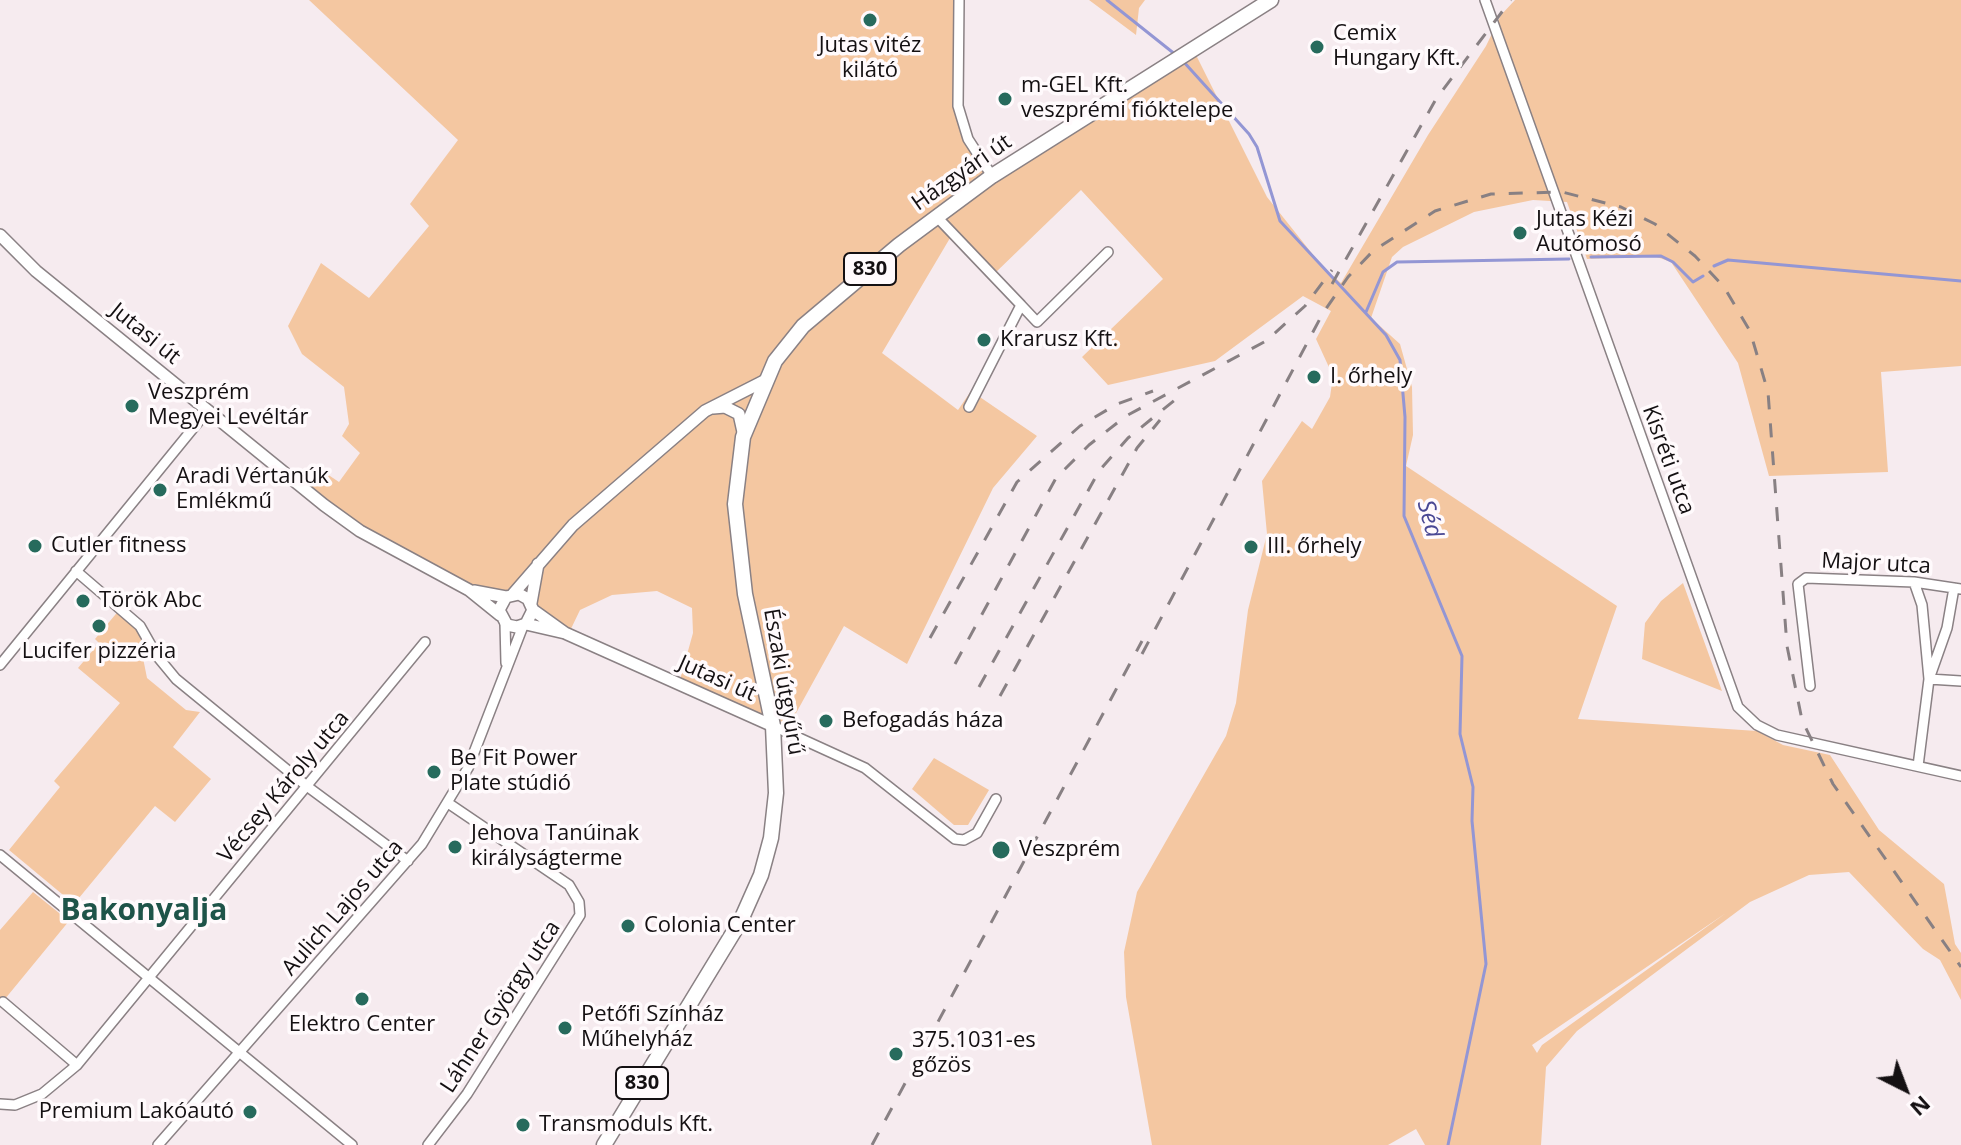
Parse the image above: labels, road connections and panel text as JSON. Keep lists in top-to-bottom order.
{
  "streets": {
    "main road": ["Házgyári út", "830", "Északi útgyűrű"],
    "street": [
      "Jutasi út",
      "Kisréti utca",
      "Major utca",
      "Vécsey Károly utca",
      "Aulich Lajos utca",
      "Láhner György utca"
    ]
  },
  "crossings": [
    ["Házgyári út", "Északi útgyűrű"],
    ["Jutasi út", "Északi útgyűrű"],
    ["Jutasi út", "Aulich Lajos utca"],
    ["Aulich Lajos utca", "Láhner György utca"]
  ],
  "districts": ["Bakonyalja"],
  "water": ["Séd"],
  "places": [
    "Jutas vitéz kilátó",
    "Cemix Hungary Kft.",
    "m-GEL Kft. veszprémi fióktelepe",
    "Jutas Kézi Autómosó",
    "Krarusz Kft.",
    "I. őrhely",
    "Veszprém Megyei Levéltár",
    "Aradi Vértanúk Emlékmű",
    "Cutler fitness",
    "III. őrhely",
    "Török Abc",
    "Lucifer pizzéria",
    "Befogadás háza",
    "Be Fit Power Plate stúdió",
    "Jehova Tanúinak királyságterme",
    "Veszprém",
    "Colonia Center",
    "Elektro Center",
    "Petőfi Színház Műhelyház",
    "375.1031-es gőzös",
    "Premium Lakóautó",
    "Transmoduls Kft."
  ],
  "north": "bottom right"
}
